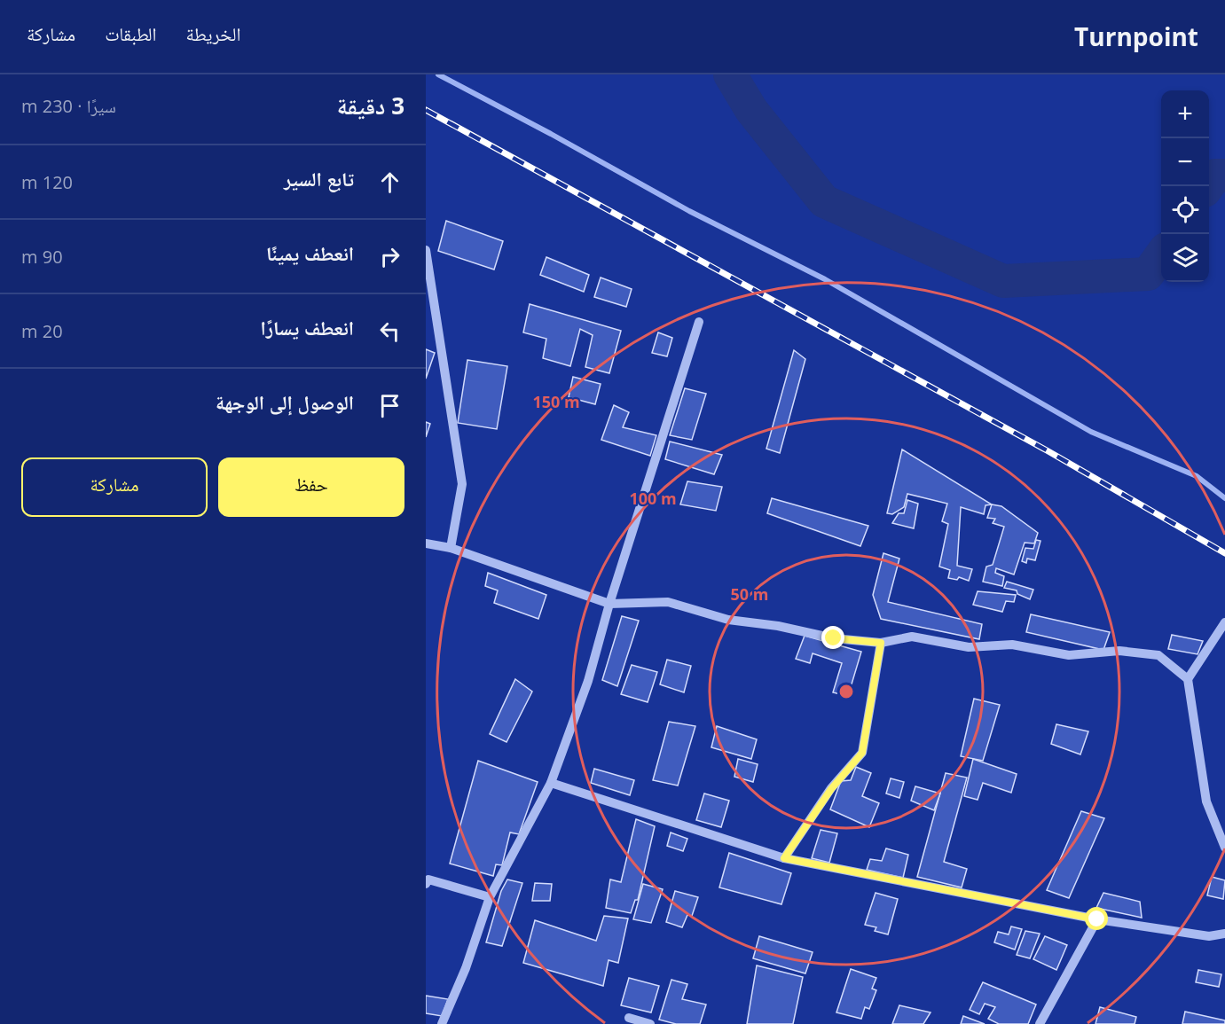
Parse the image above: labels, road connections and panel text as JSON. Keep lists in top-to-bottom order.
{
  "page": {
    "header": "Turnpoint",
    "nav": ["الخريطة", "الطبقات", "مشاركة"],
    "heading": ["3 دقيقة", "سيرًا · 230 m"],
    "map_buttons": ["+", "−"],
    "list": [
      ["تابع السير", "120 m"],
      ["انعطف يمينًا", "90 m"],
      ["انعطف يسارًا", "20 m"],
      "الوصول إلى الوجهة"
    ],
    "buttons": ["حفظ", "مشاركة"]
  },
  "rings": ["150 m", "100 m", "50 m"]
}
